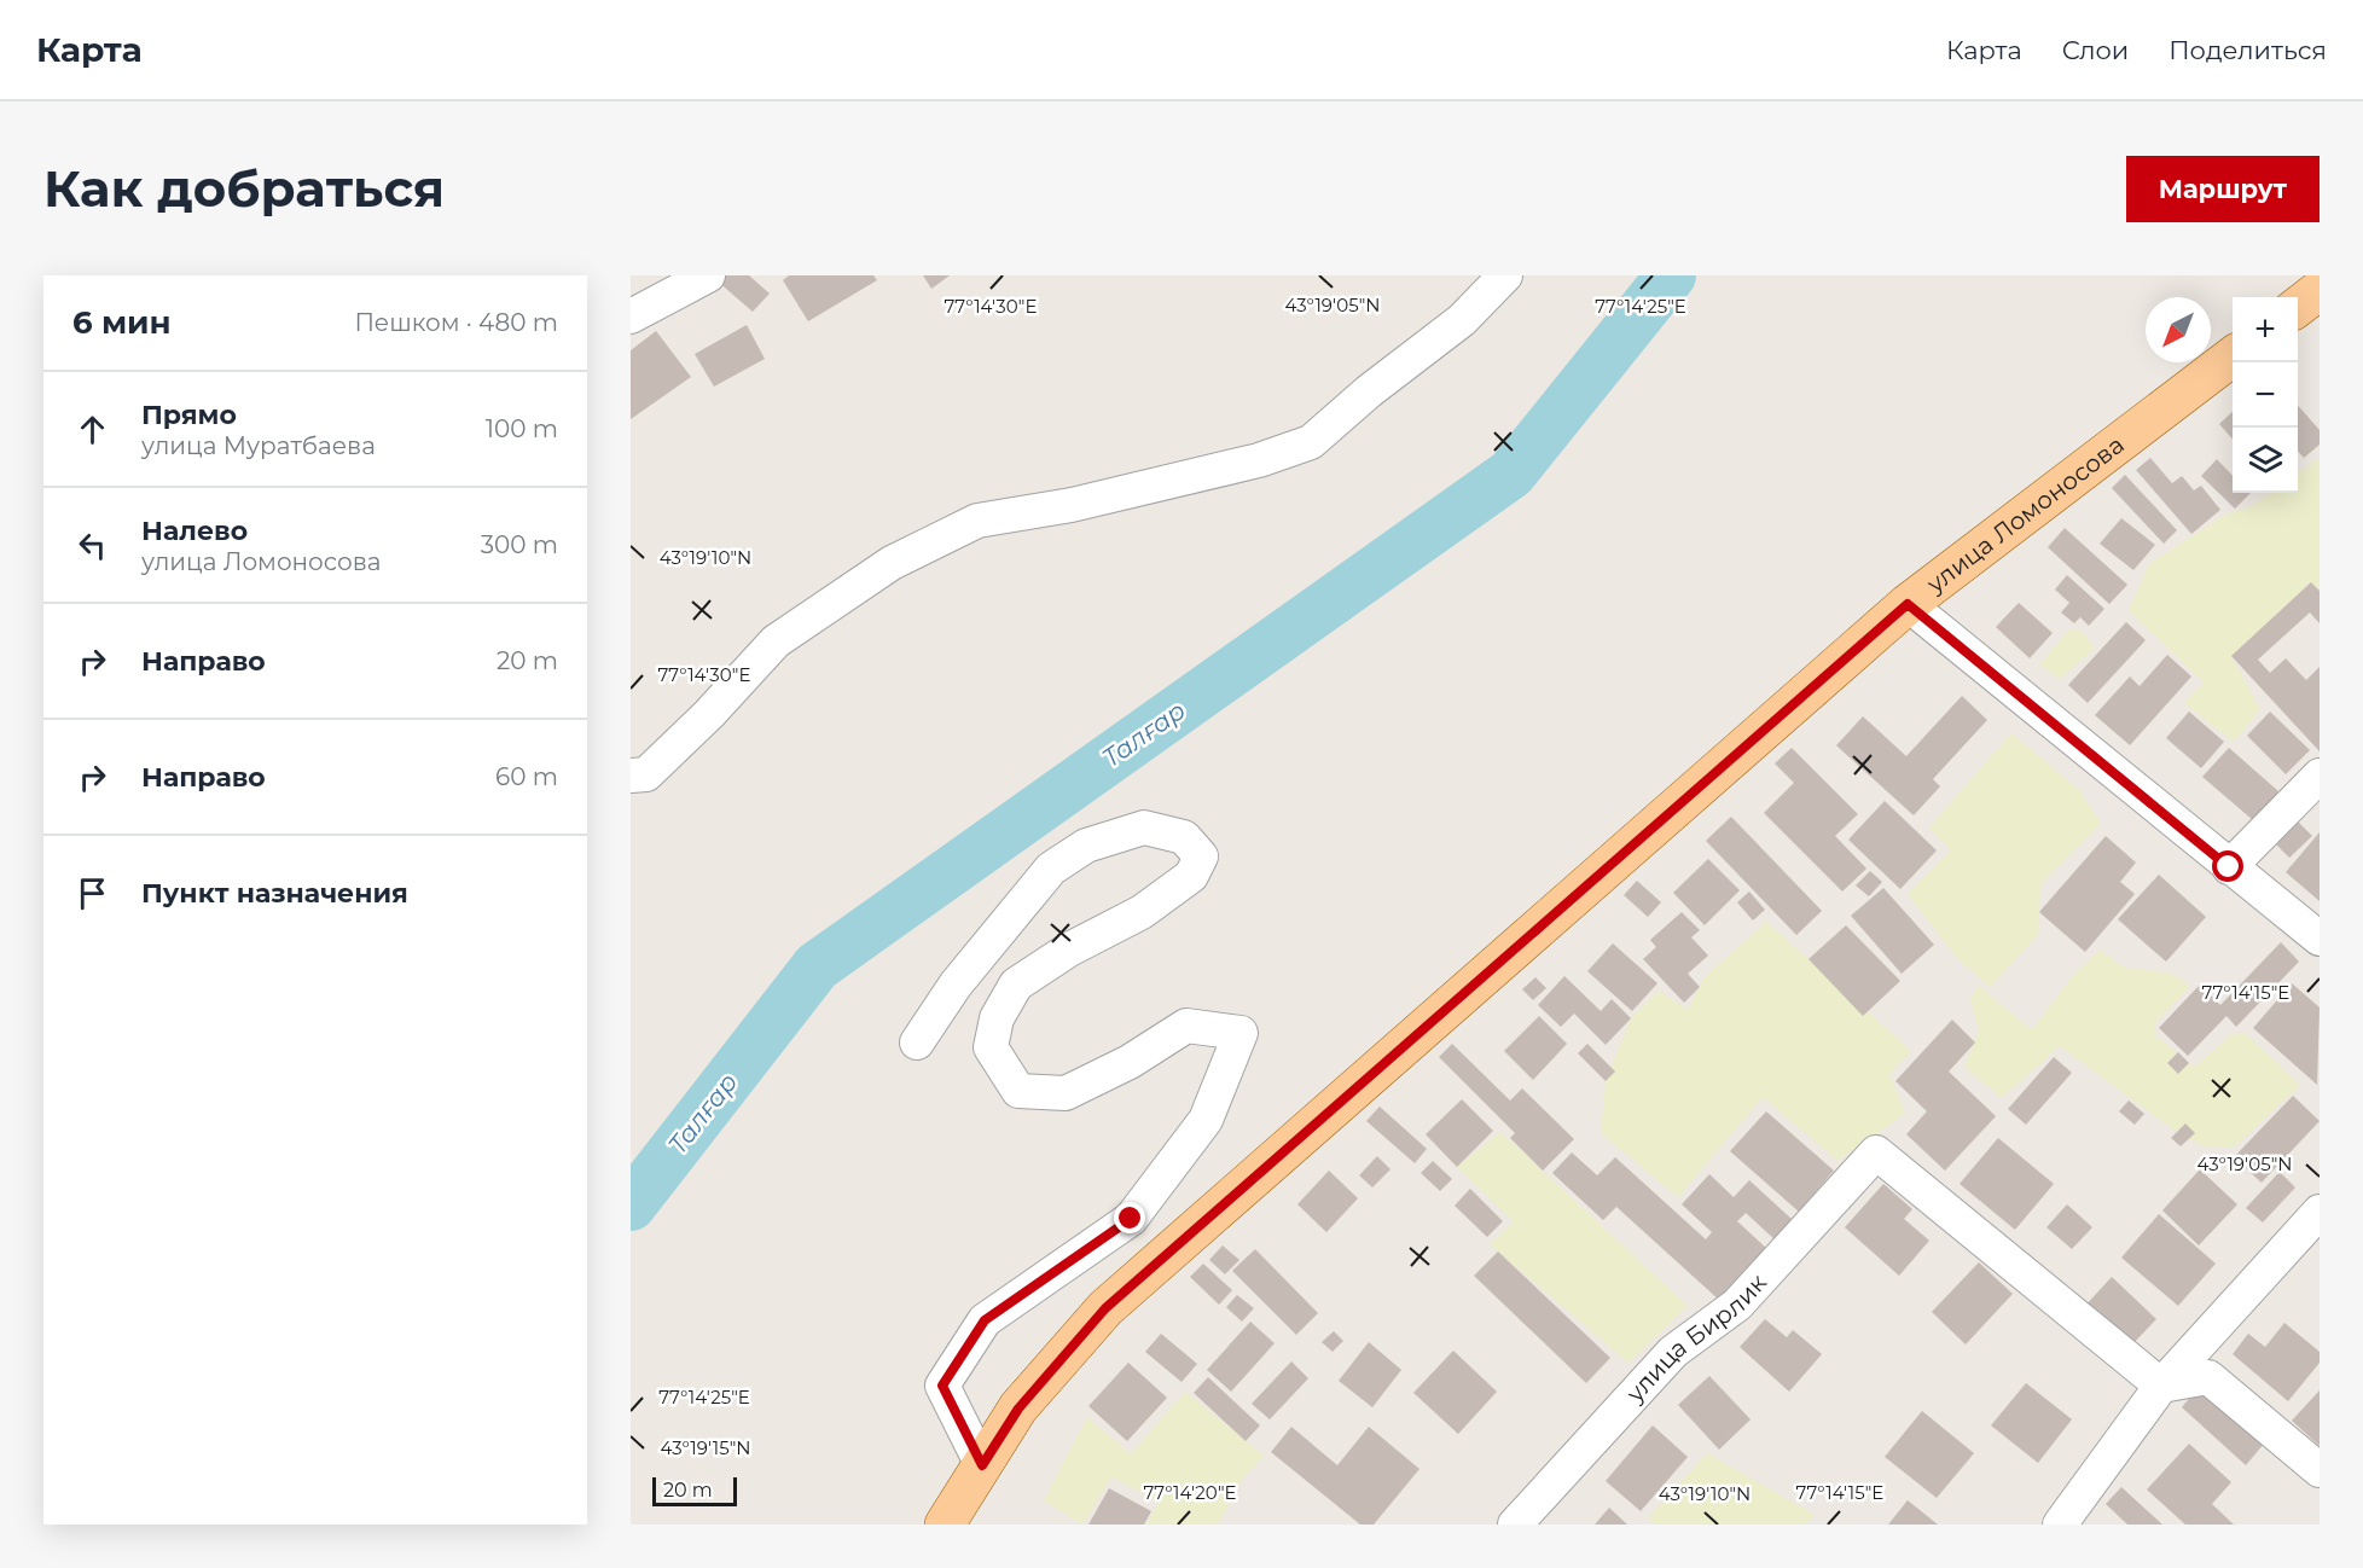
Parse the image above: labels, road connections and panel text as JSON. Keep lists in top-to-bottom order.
{
  "streets": {
    "main road": ["улица Ломоносова"],
    "street": ["улица Бирлик"]
  },
  "water": ["Талғар"],
  "scale_bar": "20 m",
  "north": "bottom left",
  "page": {
    "header": "Карта",
    "nav": ["Карта", "Слои", "Поделиться"],
    "buttons": "Маршрут",
    "title": "Как добраться",
    "heading": ["6 мин", "Пешком · 480 m"],
    "map_buttons": ["+", "−"],
    "list": [
      ["Прямо", "улица Муратбаева", "100 m"],
      ["Налево", "улица Ломоносова", "300 m"],
      ["Направо", "20 m"],
      ["Направо", "60 m"],
      "Пункт назначения"
    ],
    "scale": "20 m"
  },
  "coordinates": [
    "43°19'05\"N",
    "77°14'30\"E",
    "77°14'25\"E",
    "43°19'10\"N",
    "77°14'15\"E",
    "43°19'15\"N",
    "77°14'20\"E"
  ]
}
